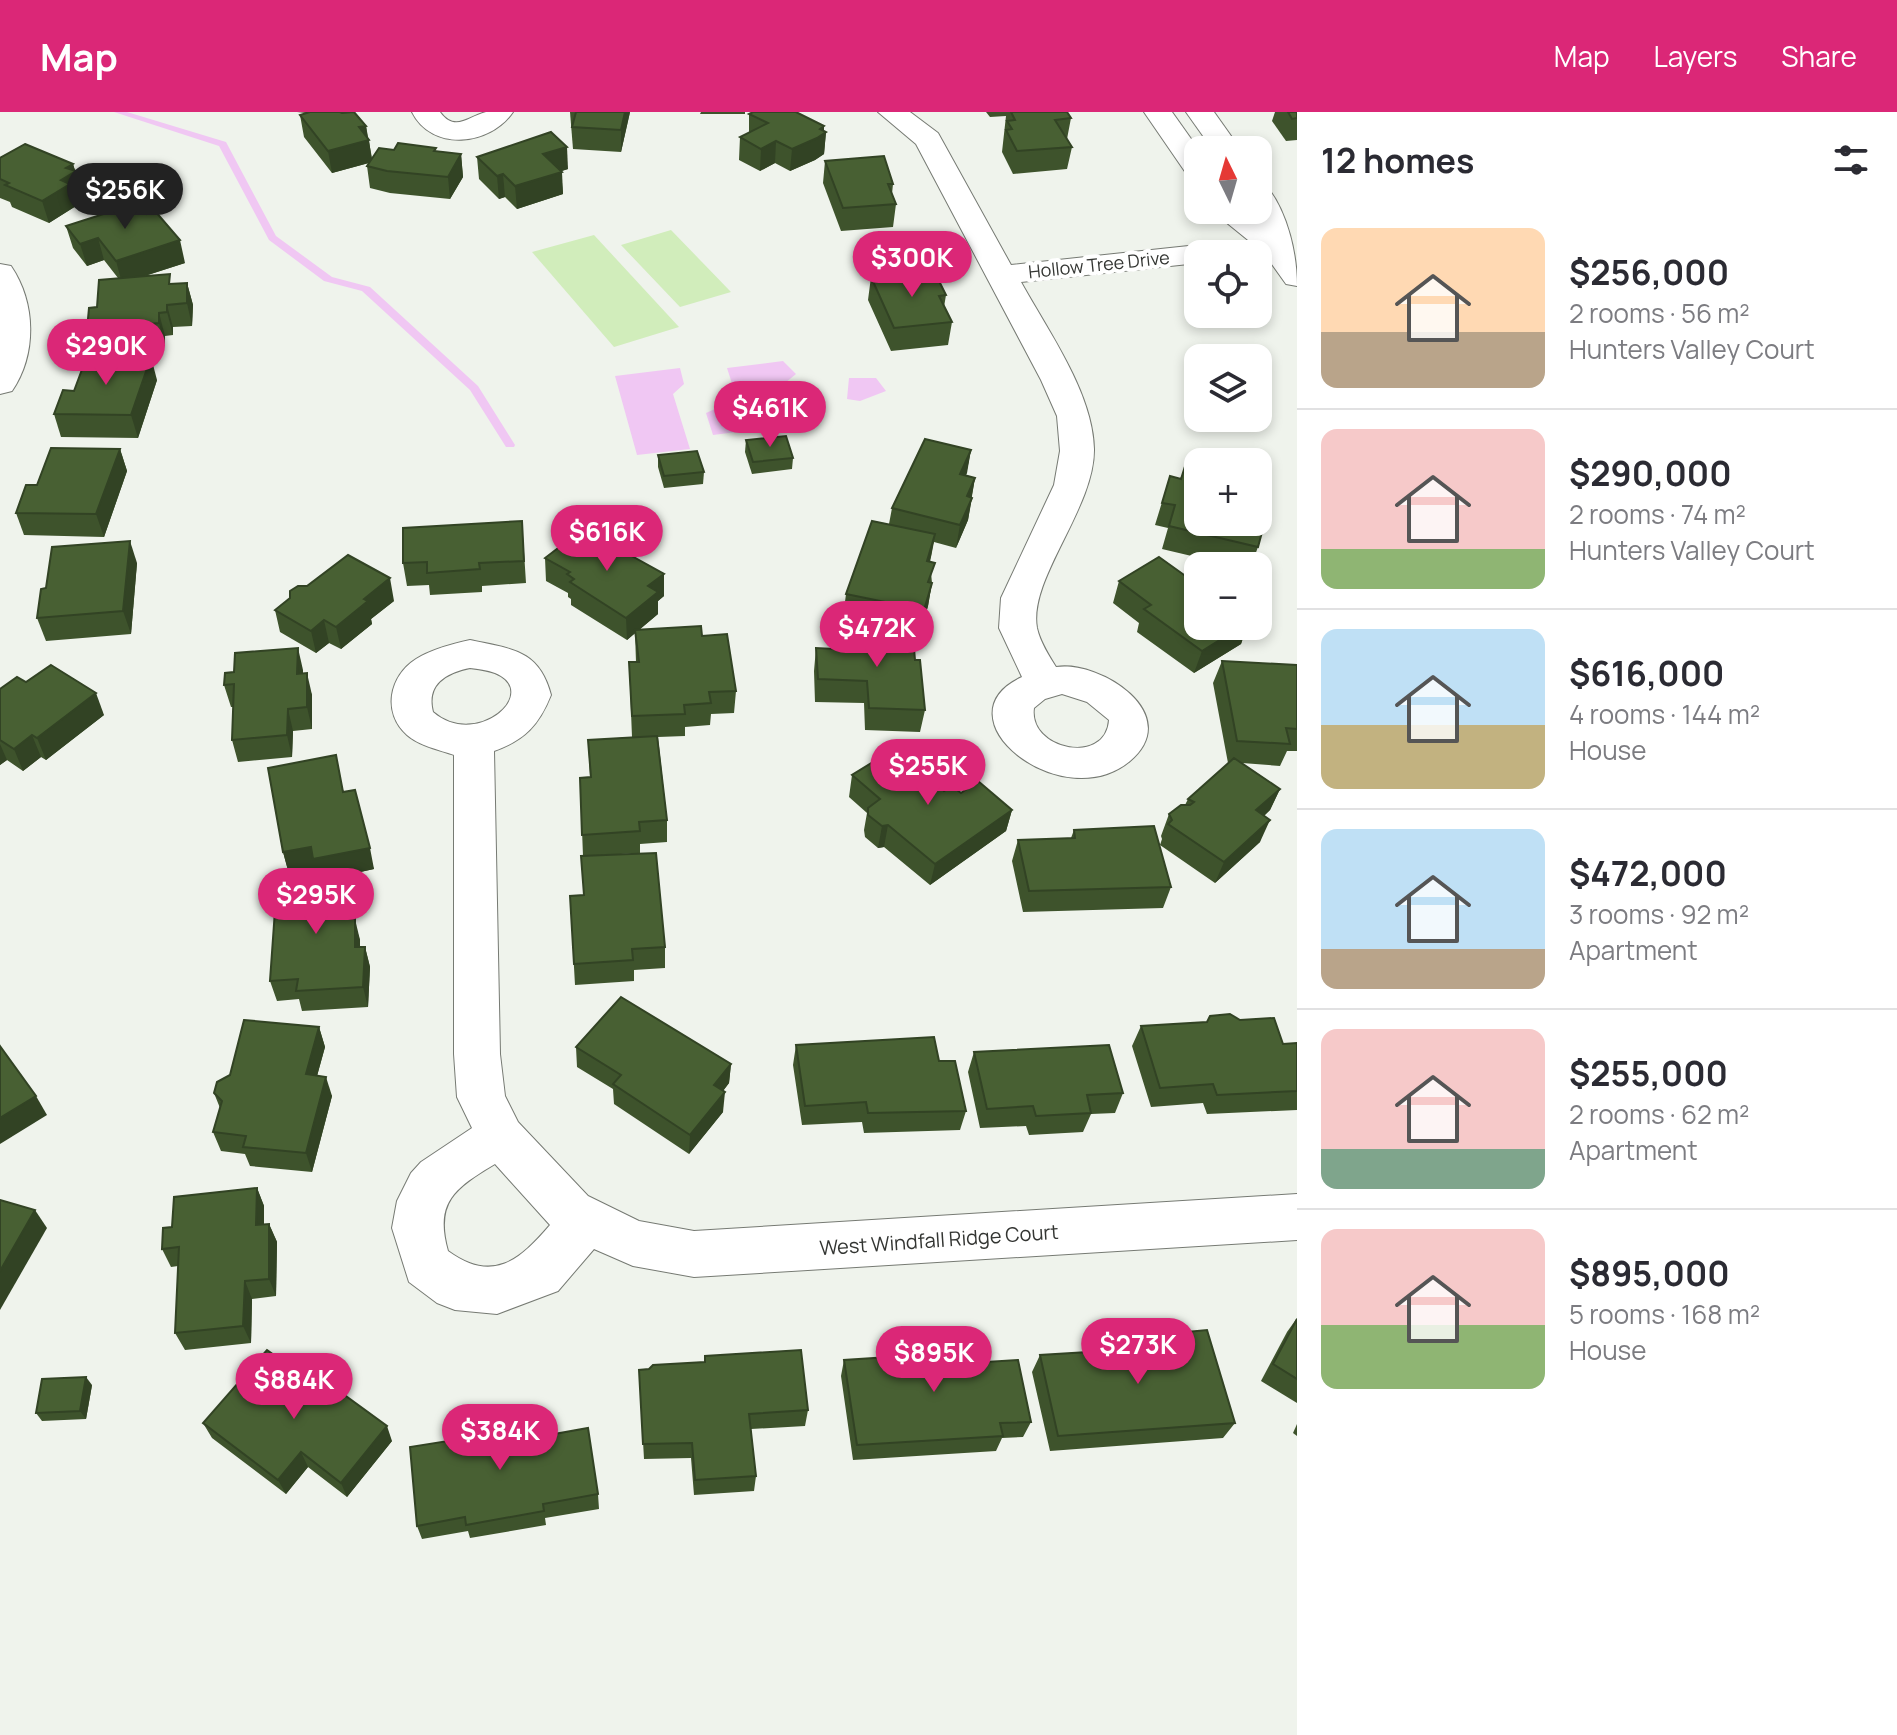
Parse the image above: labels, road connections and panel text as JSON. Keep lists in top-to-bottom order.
{
  "streets": {
    "street": ["Hollow Tree Drive", "West Windfall Ridge Court"]
  },
  "north": "top",
  "page": {
    "header": "Map",
    "nav": ["Map", "Layers", "Share"],
    "heading": "12 homes",
    "map_buttons": ["+", "−"],
    "price": [
      "$256K",
      "$300K",
      "$290K",
      "$461K",
      "$616K",
      "$472K",
      "$255K",
      "$295K",
      "$273K",
      "$895K",
      "$884K",
      "$384K"
    ],
    "list": [
      {
        "name": "$256,000",
        "note": "2 rooms · 56 m² · Hunters Valley Court"
      },
      {
        "name": "$290,000",
        "note": "2 rooms · 74 m² · Hunters Valley Court"
      },
      {
        "name": "$616,000",
        "note": "4 rooms · 144 m² · House"
      },
      {
        "name": "$472,000",
        "note": "3 rooms · 92 m² · Apartment"
      },
      {
        "name": "$255,000",
        "note": "2 rooms · 62 m² · Apartment"
      },
      {
        "name": "$895,000",
        "note": "5 rooms · 168 m² · House"
      }
    ]
  }
}
